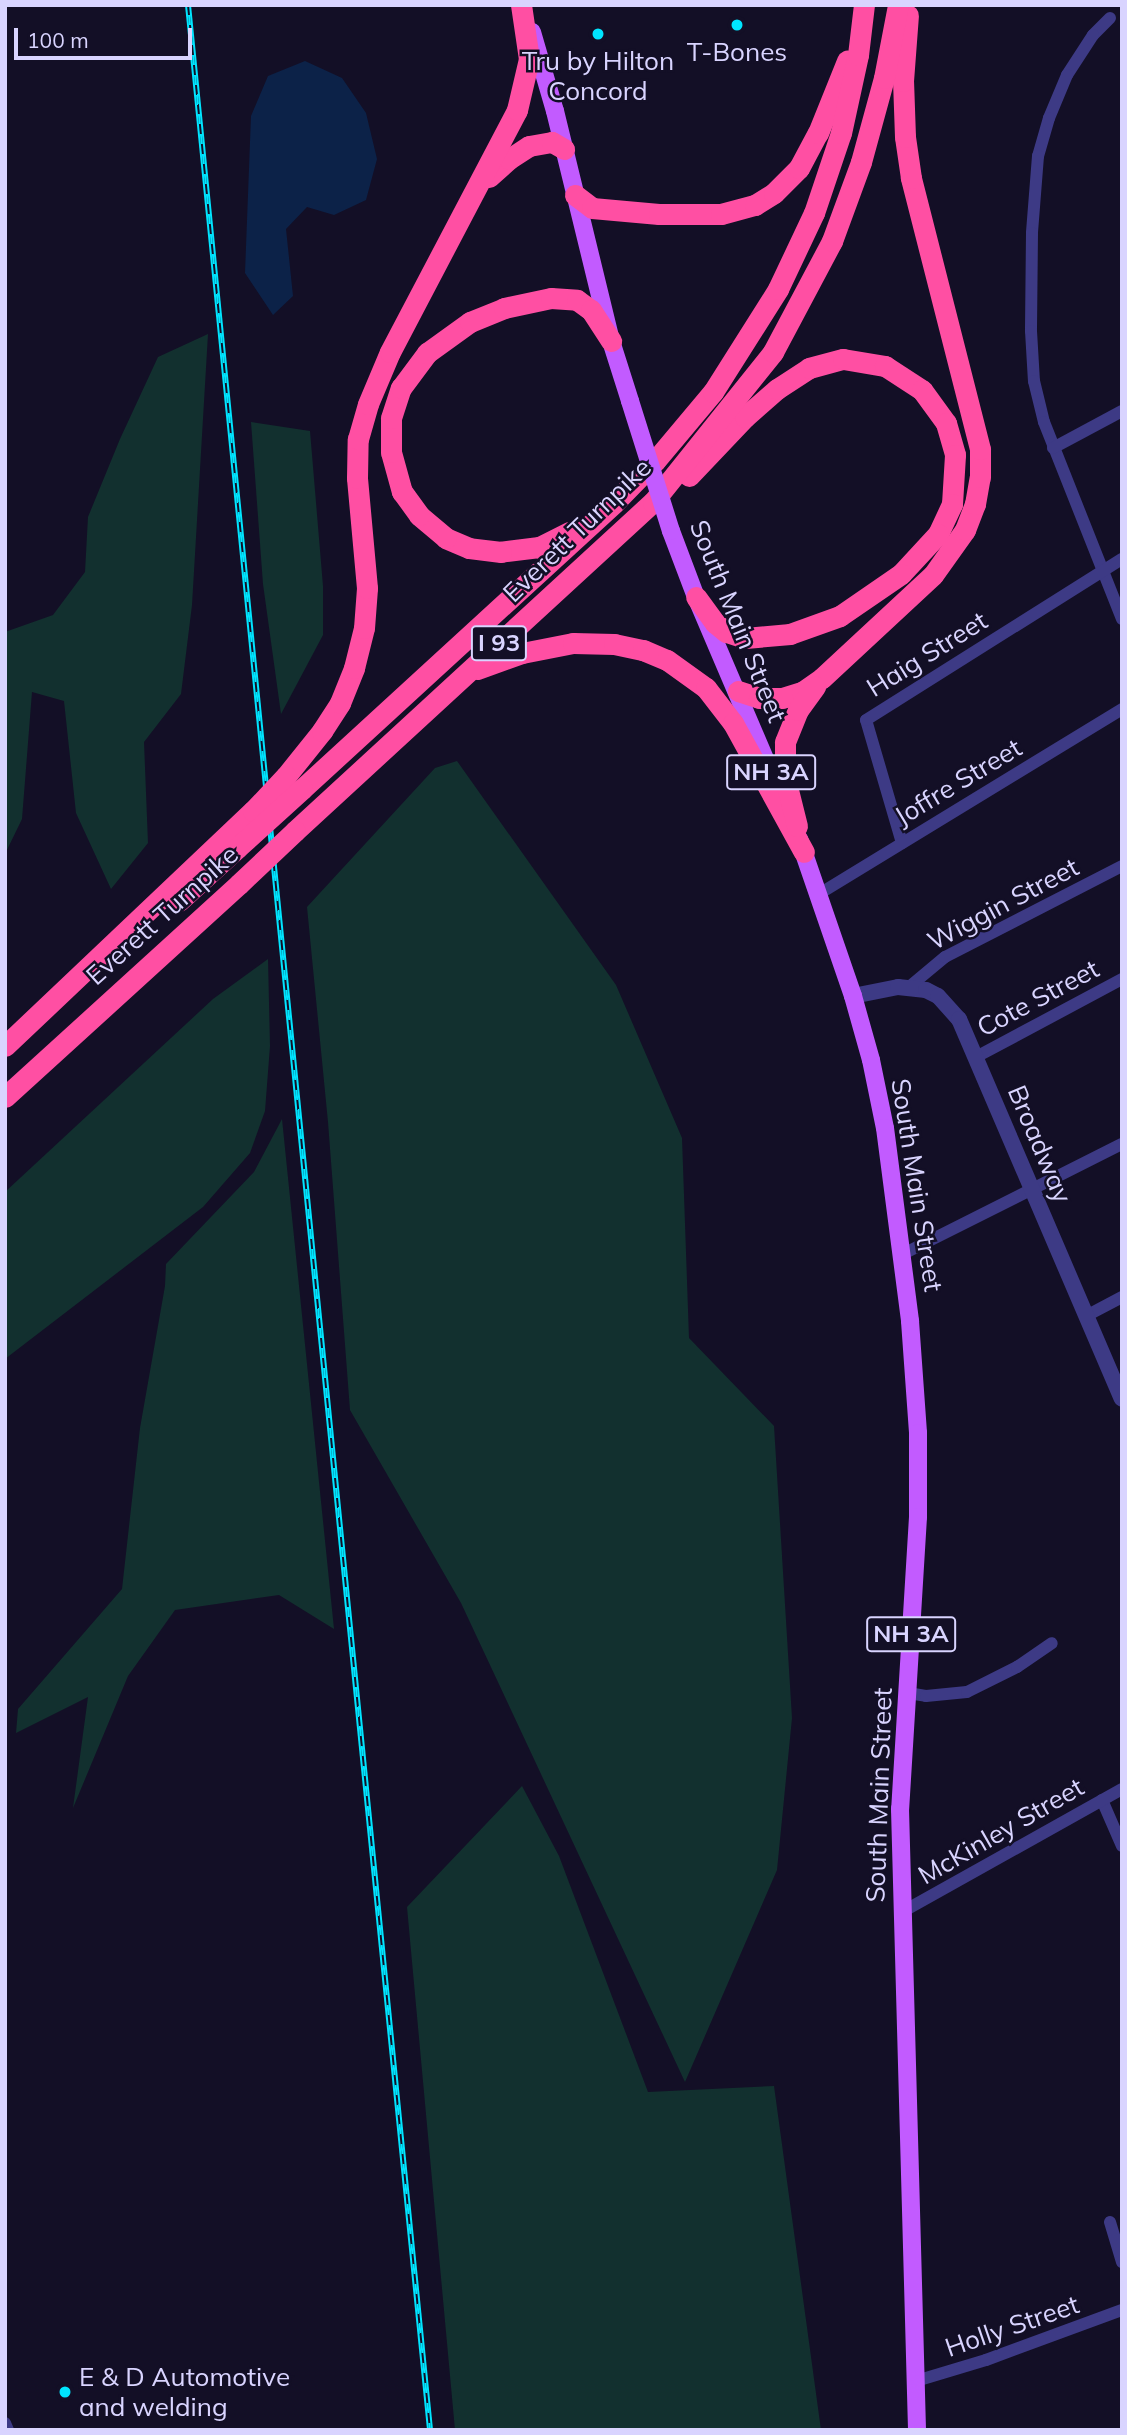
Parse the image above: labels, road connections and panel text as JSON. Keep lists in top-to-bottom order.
{
  "streets": {
    "highway": ["Everett Turnpike", "I 93"],
    "main road": ["South Main Street", "NH 3A"],
    "street": [
      "Haig Street",
      "Joffre Street",
      "Wiggin Street",
      "Cote Street",
      "Broadway",
      "McKinley Street",
      "Holly Street"
    ]
  },
  "crossings": [
    ["South Main Street", "Joffre Street"],
    ["South Main Street", "McKinley Street"],
    ["South Main Street", "Holly Street"],
    ["Haig Street", "Joffre Street"],
    ["Wiggin Street", "Broadway"],
    ["Cote Street", "Broadway"]
  ],
  "places": ["T-Bones", "Tru by Hilton Concord", "E & D Automotive and welding"],
  "scale_bar": "100 m"
}
